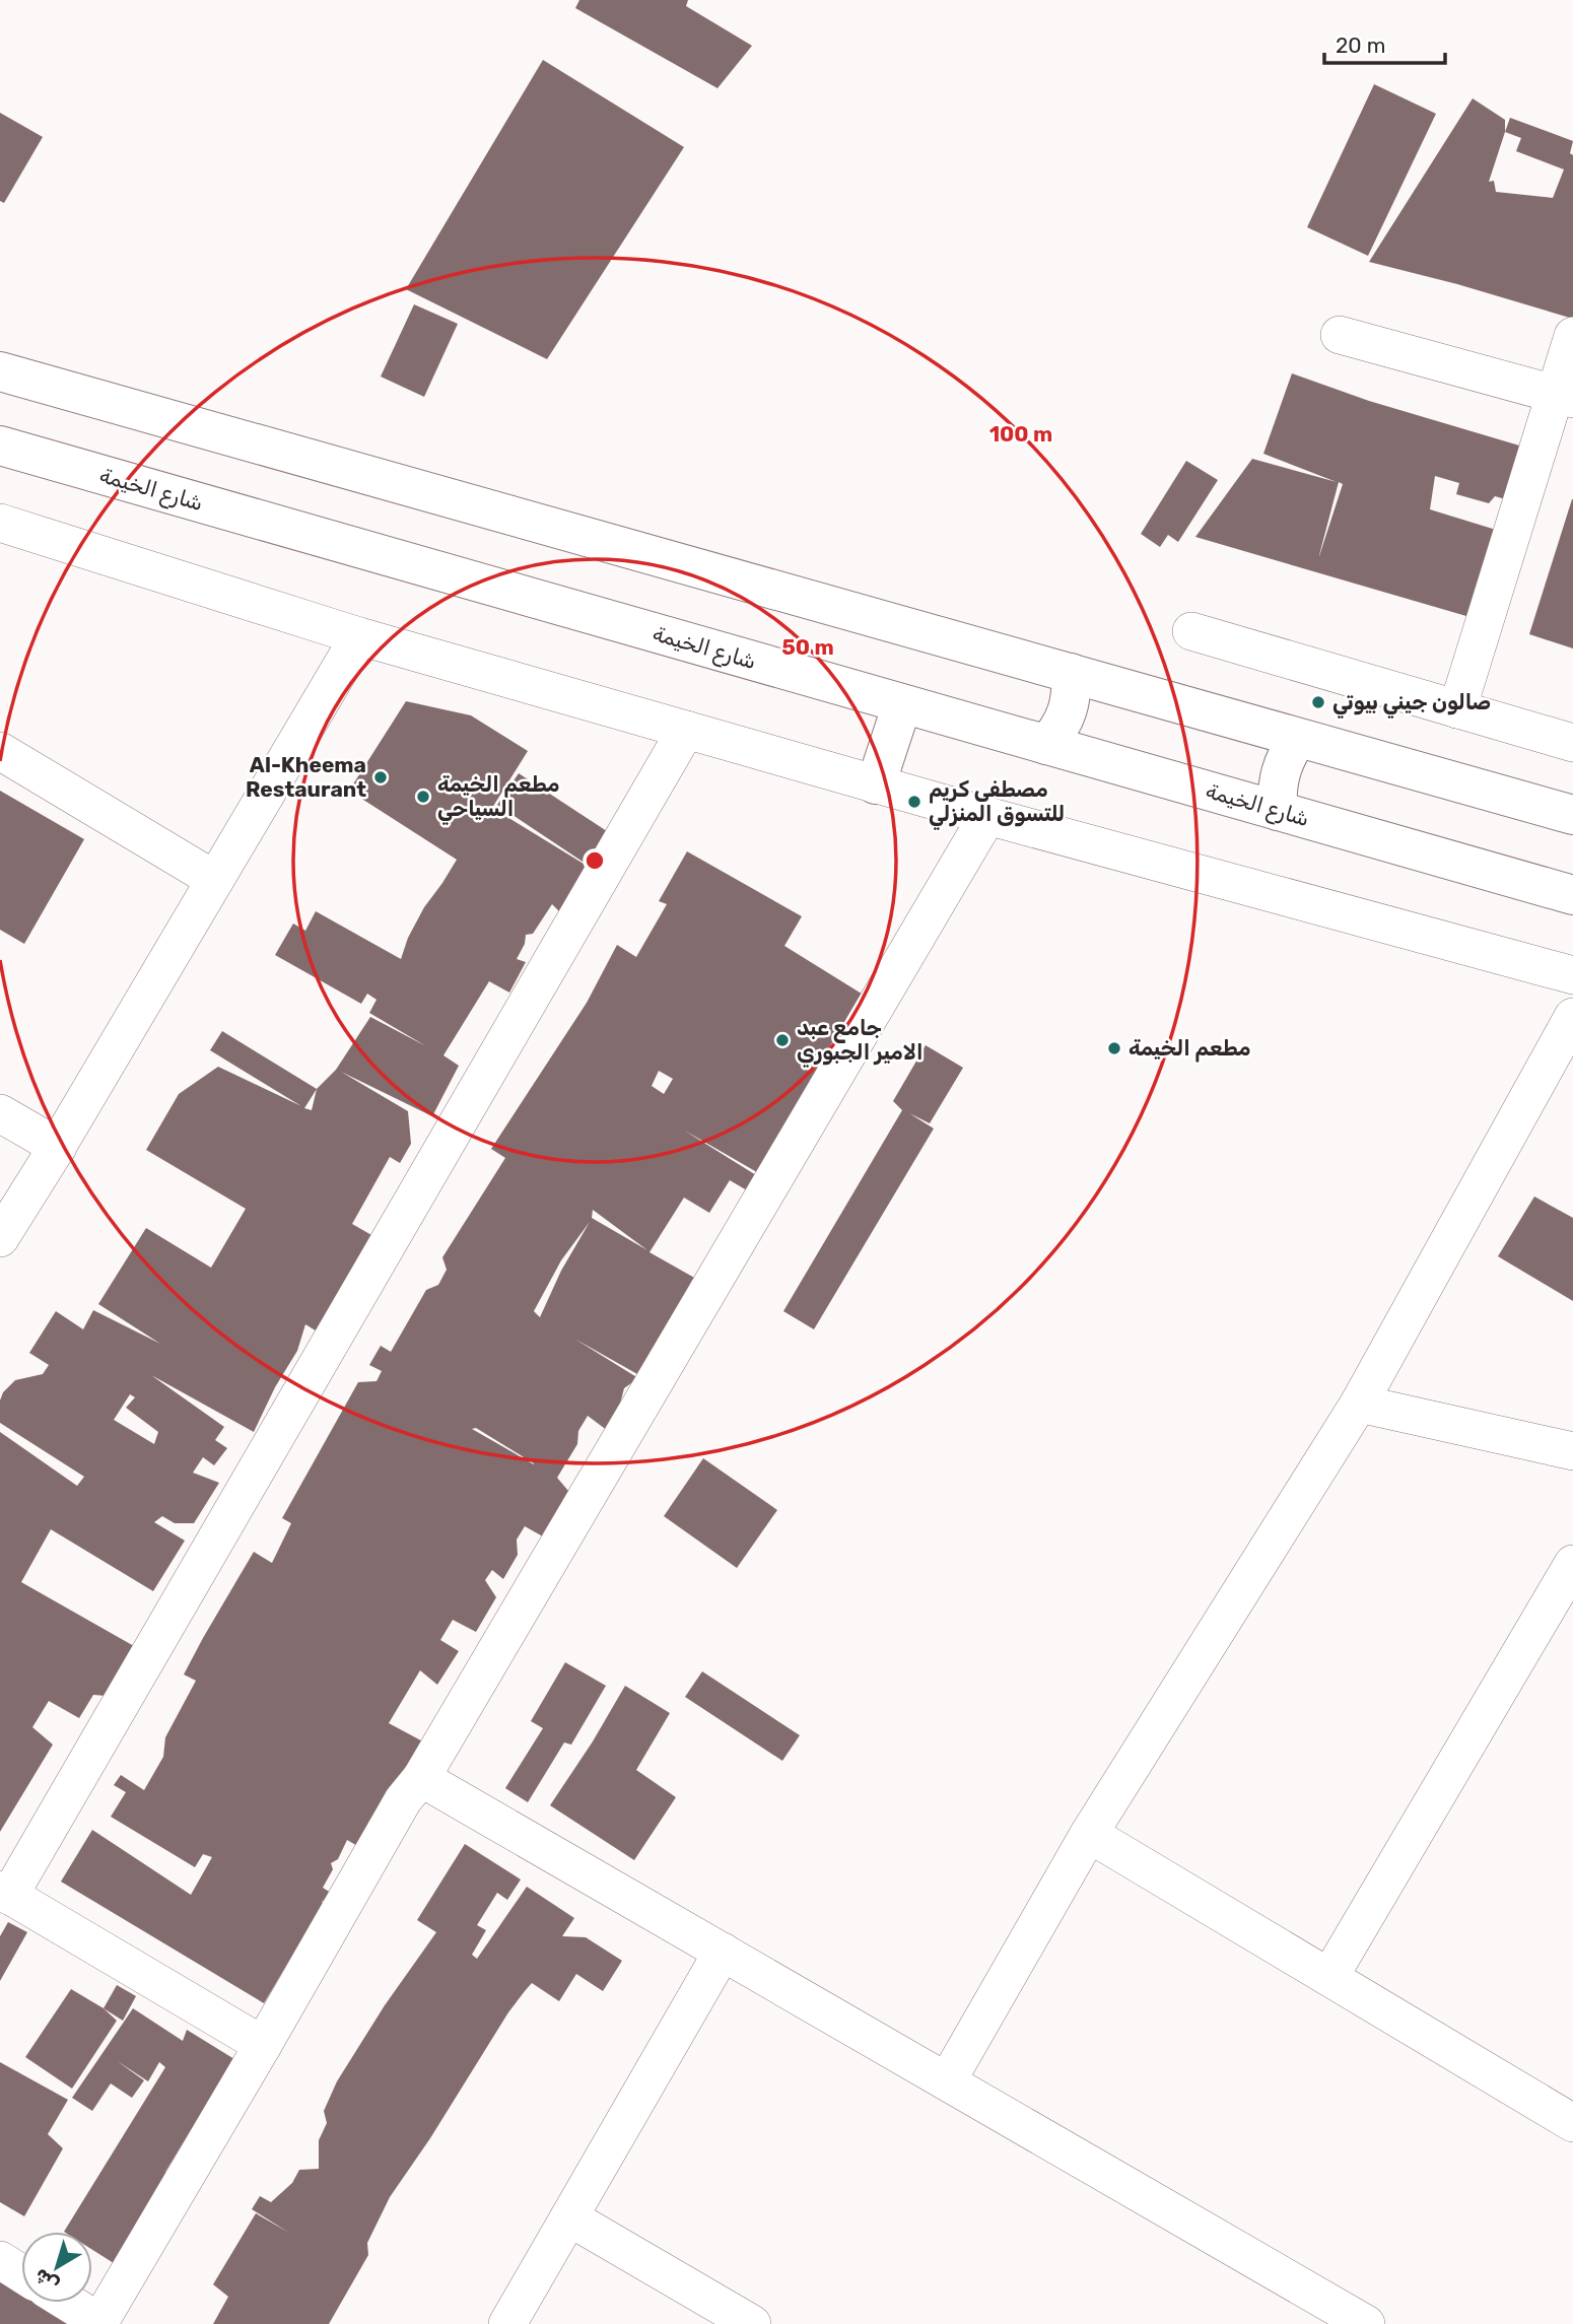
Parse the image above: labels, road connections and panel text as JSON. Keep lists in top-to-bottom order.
{
  "streets": {
    "street": ["شارع الخيمة"]
  },
  "places": [
    "صالون جيني بيوتي",
    "Al-Kheema Restaurant",
    "مطعم الخيمة السياحي",
    "مصطفى كريم للتسوق المنزلي",
    "جامع عبد الامير الجبوري",
    "مطعم الخيمة"
  ],
  "scale_bar": "20 m",
  "north": "bottom left",
  "rings": ["100 m", "50 m"]
}
